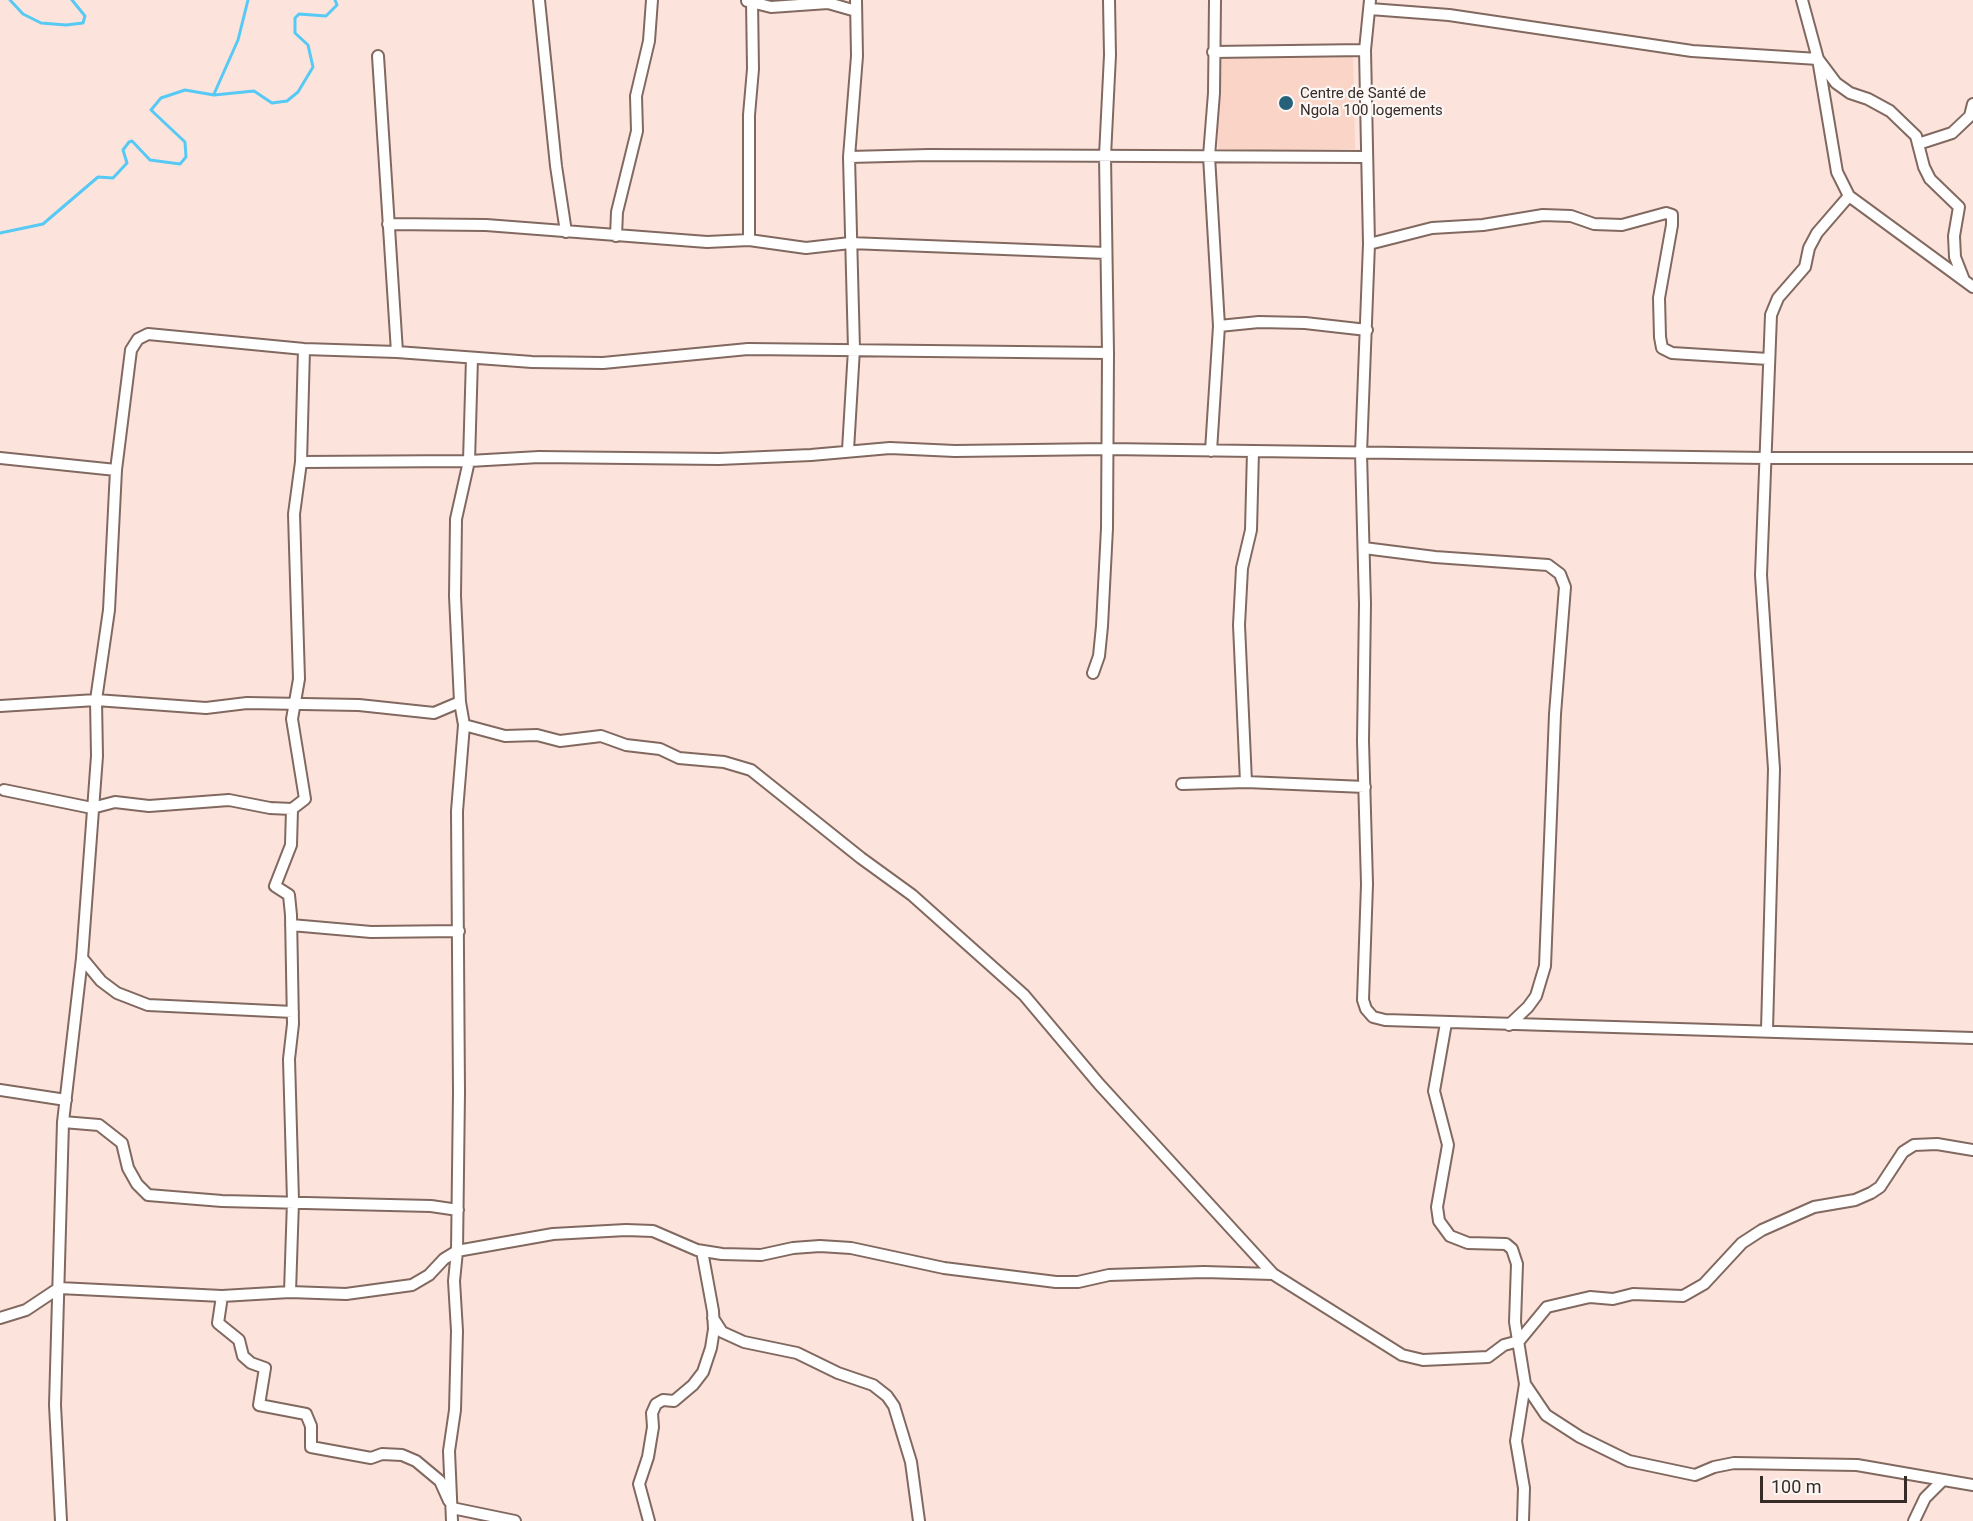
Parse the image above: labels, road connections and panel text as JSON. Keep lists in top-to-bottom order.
{
  "places": ["Centre de Santé de Ngola 100 logements"],
  "scale_bar": "100 m"
}
